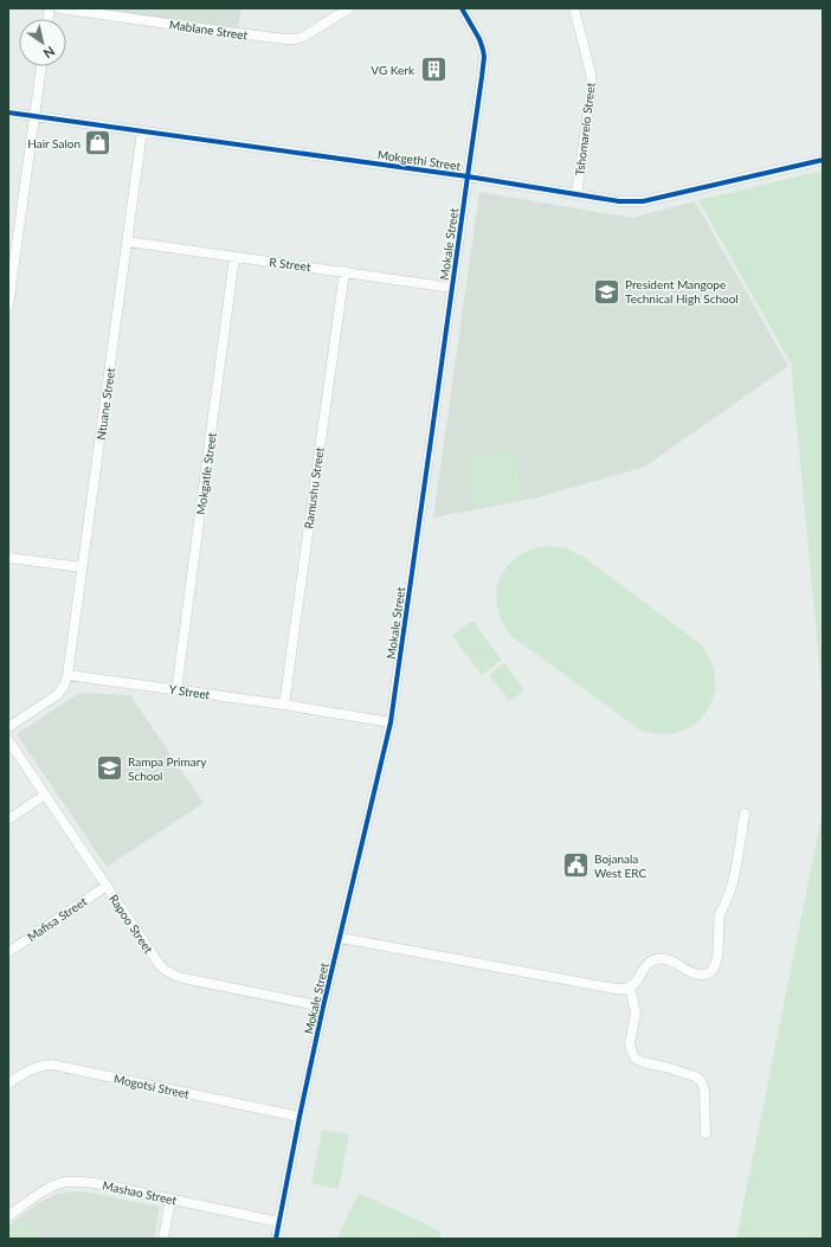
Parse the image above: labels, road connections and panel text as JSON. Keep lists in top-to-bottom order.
{
  "streets": {
    "street": [
      "Mablane Street",
      "Tshomarelo Street",
      "Mokgethi Street",
      "Mokale Street",
      "R Street",
      "Ntuane Street",
      "Mokgatle Street",
      "Ramushu Street",
      "Y Street",
      "Mafisa Street",
      "Rapoo Street",
      "Mogotsi Street",
      "Mashao Street"
    ]
  },
  "crossings": [
    ["Tshomarelo Street", "Mokgethi Street"],
    ["Mokgethi Street", "Mokale Street"],
    ["Mokgethi Street", "Ntuane Street"],
    ["Mokale Street", "R Street"],
    ["Mokale Street", "Y Street"],
    ["Mokale Street", "Rapoo Street"],
    ["Mokale Street", "Mogotsi Street"],
    ["Mokale Street", "Mashao Street"],
    ["R Street", "Ntuane Street"],
    ["R Street", "Mokgatle Street"],
    ["R Street", "Ramushu Street"],
    ["Ntuane Street", "Y Street"],
    ["Mokgatle Street", "Y Street"],
    ["Ramushu Street", "Y Street"],
    ["Mafisa Street", "Rapoo Street"]
  ],
  "places": {
    "building": ["VG Kerk"],
    "shop": ["Hair Salon"],
    "school or university": ["President Mangope Technical High School", "Rampa Primary School"],
    "public building": ["Bojanala West ERC"]
  },
  "north": "bottom right"
}
